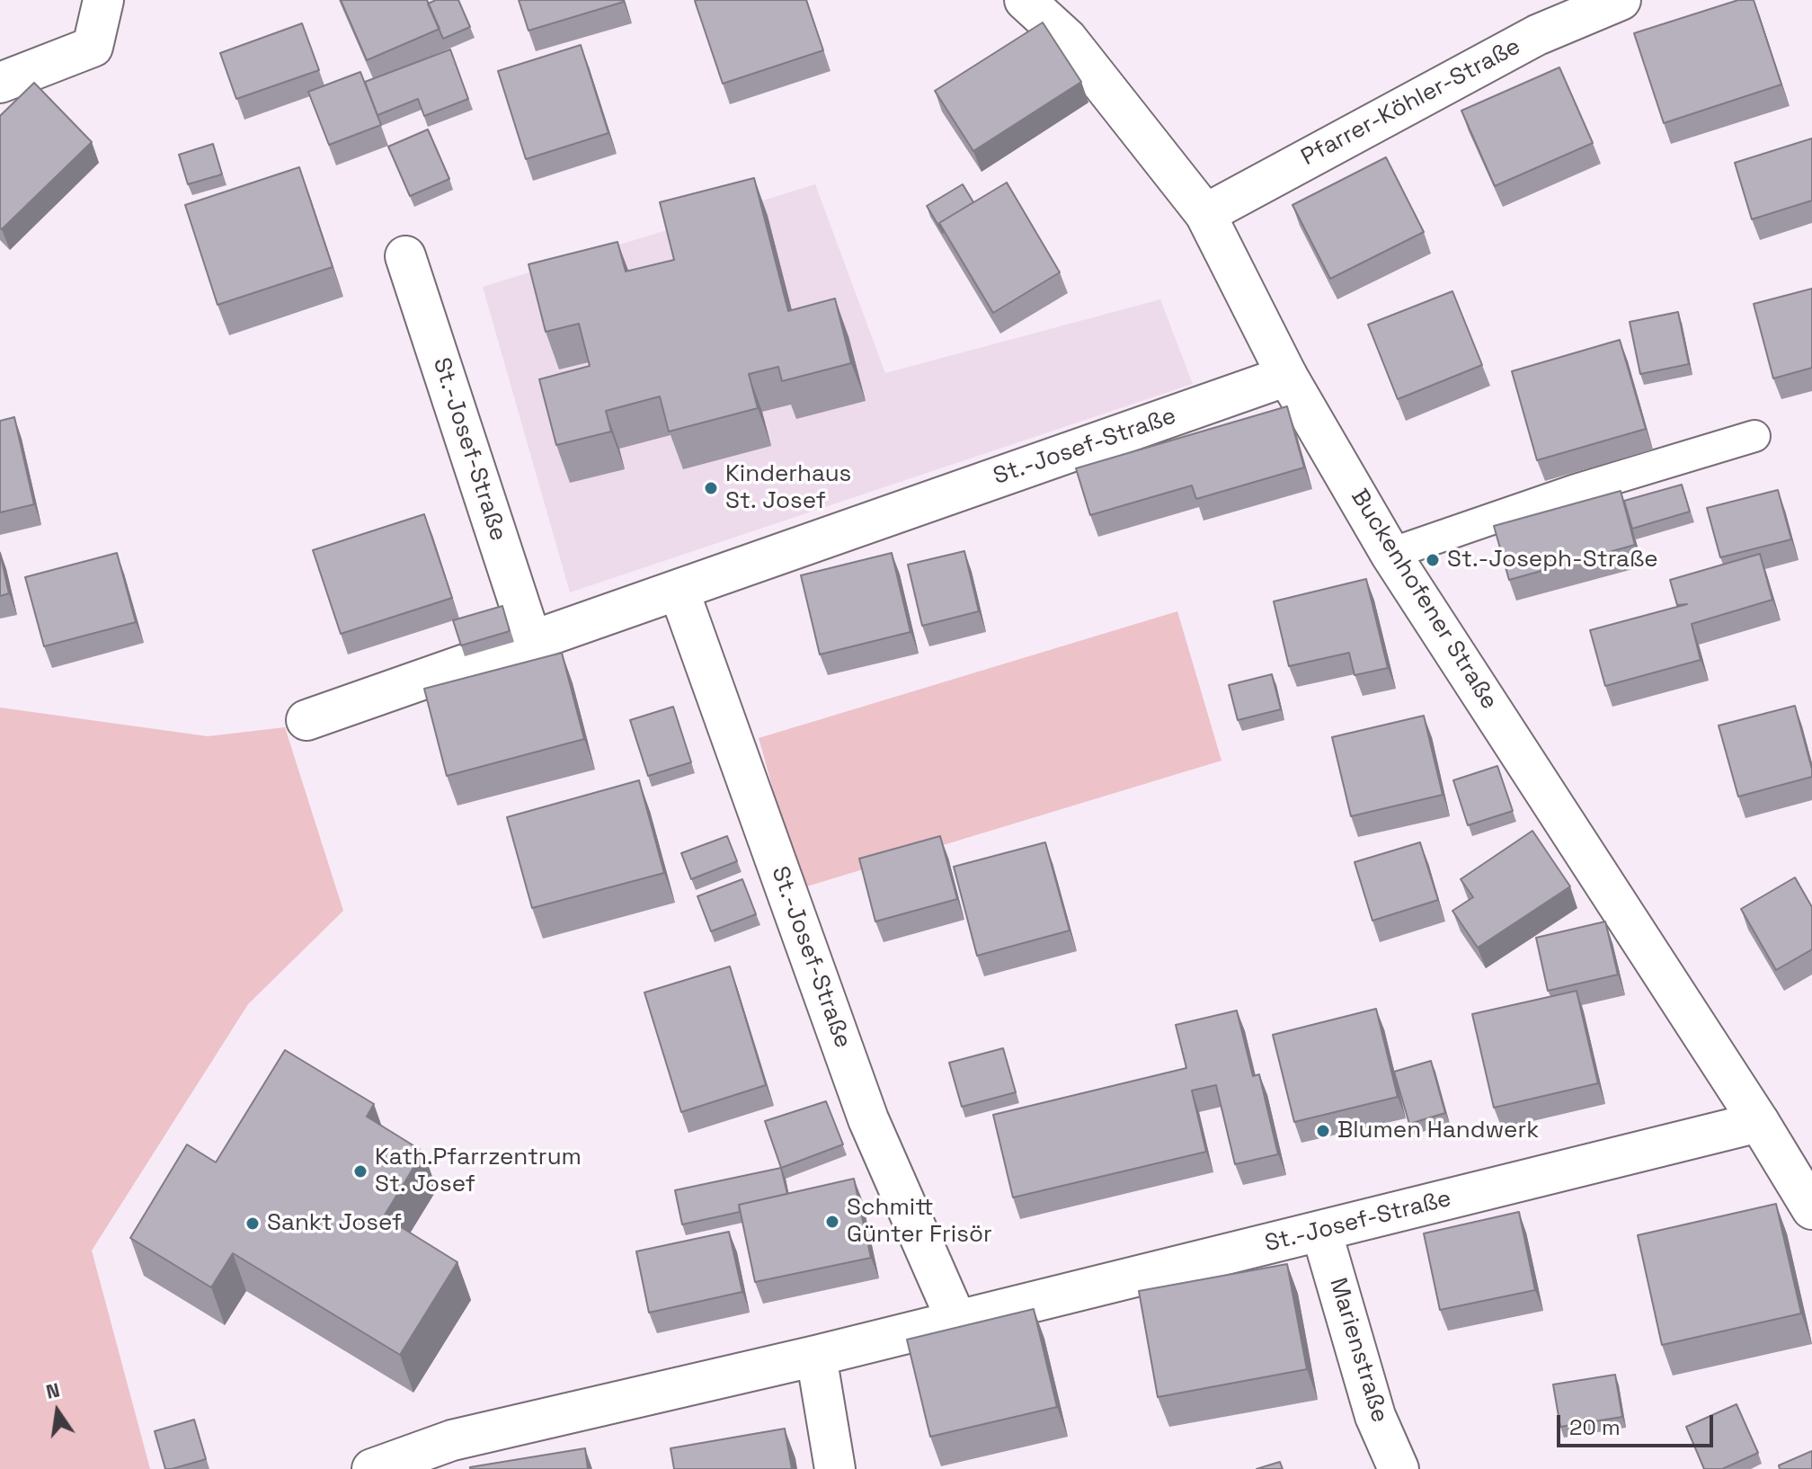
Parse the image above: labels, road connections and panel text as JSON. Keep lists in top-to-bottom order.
{
  "streets": {
    "street": [
      "Pfarrer-Köhler-Straße",
      "St.-Josef-Straße",
      "Buckenhofener Straße",
      "Marienstraße"
    ]
  },
  "crossings": [
    ["Pfarrer-Köhler-Straße", "Buckenhofener Straße"],
    ["St.-Josef-Straße", "Buckenhofener Straße"],
    ["St.-Josef-Straße", "Marienstraße"]
  ],
  "places": [
    "Kinderhaus St. Josef",
    "St.-Joseph-Straße",
    "Blumen Handwerk",
    "Kath.Pfarrzentrum St. Josef",
    "Schmitt Günter Frisör",
    "Sankt Josef"
  ],
  "scale_bar": "20 m",
  "north": "top"
}
